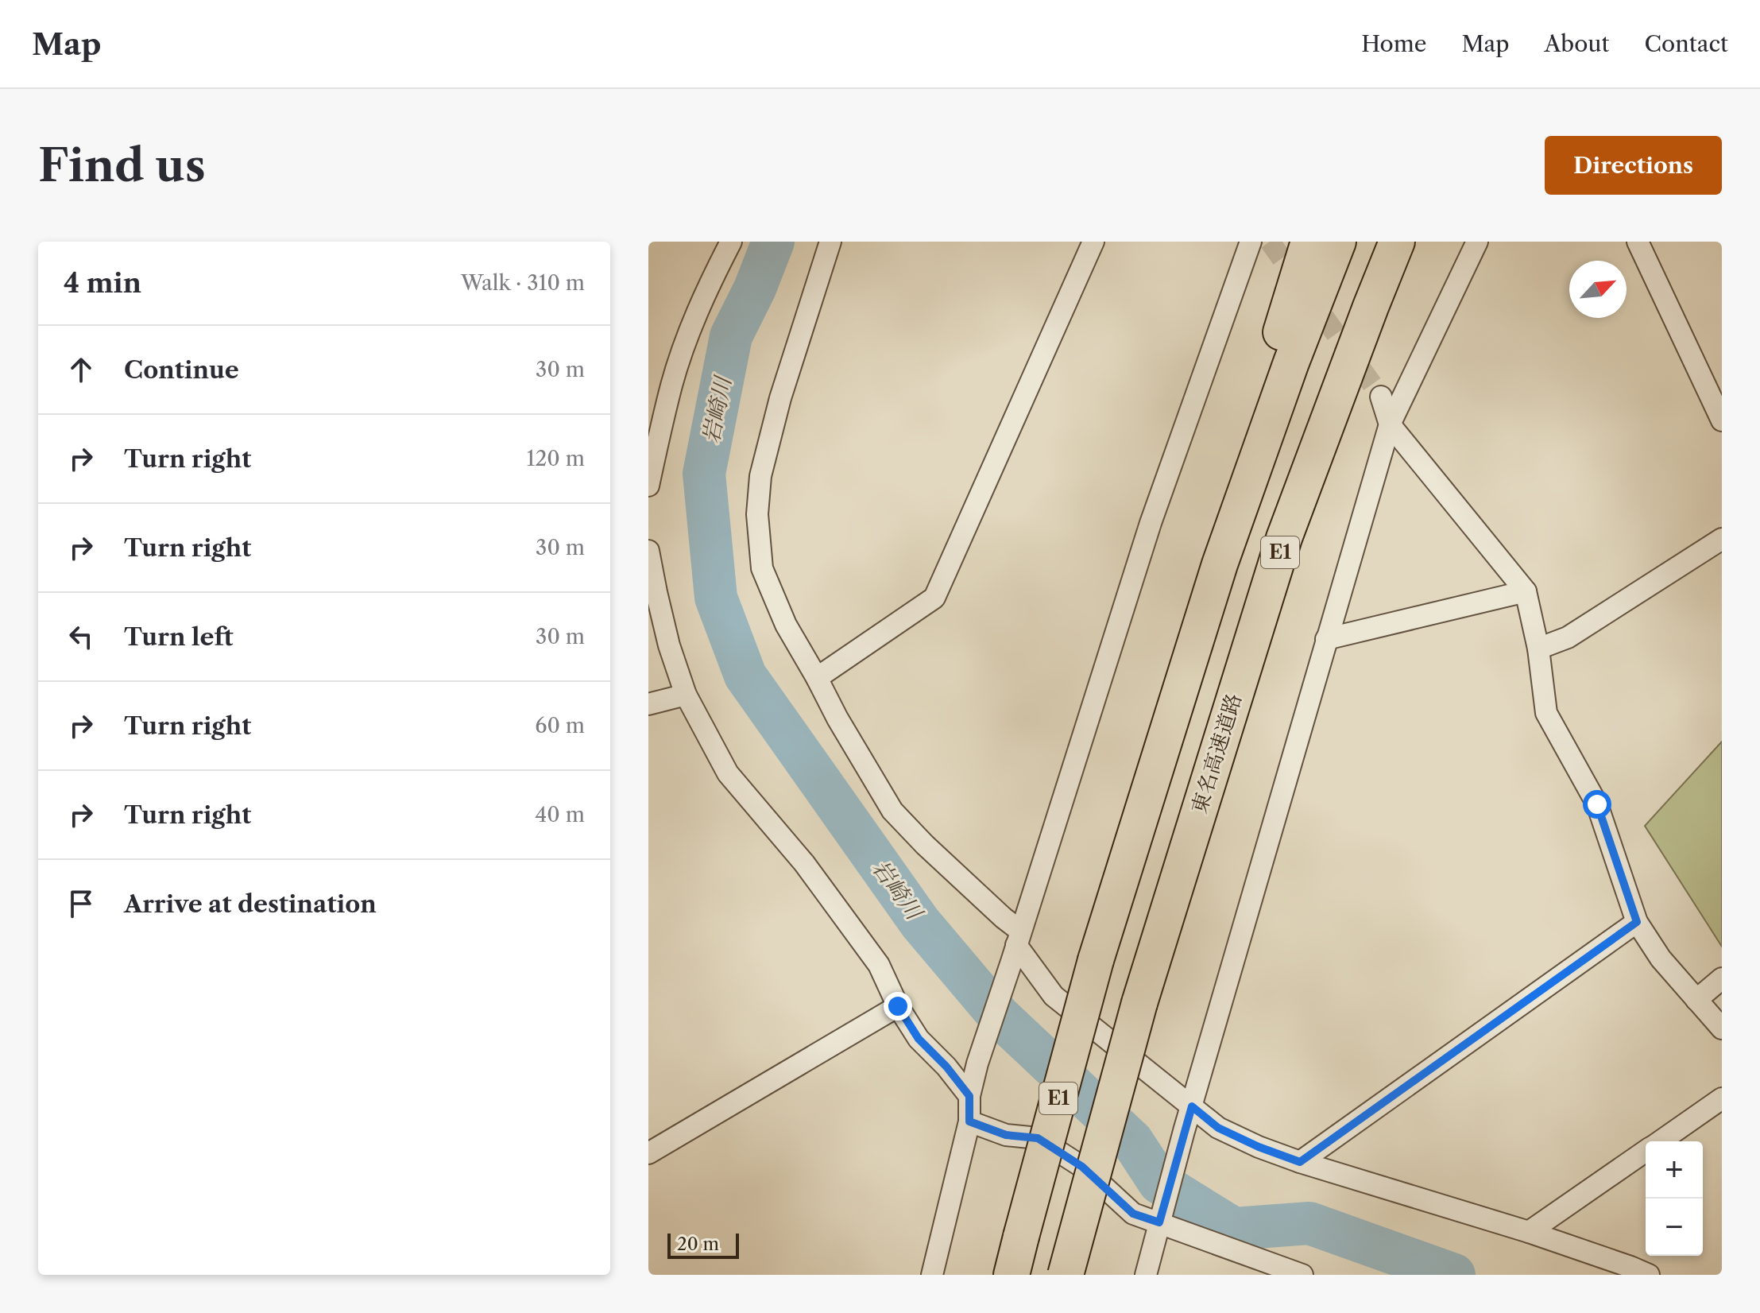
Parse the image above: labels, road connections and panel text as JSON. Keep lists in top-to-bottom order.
{
  "streets": {
    "highway": ["E1", "東名高速道路"]
  },
  "water": ["岩崎川"],
  "scale_bar": "20 m",
  "north": "top right",
  "page": {
    "header": "Map",
    "nav": [
      "Home",
      "Map",
      "About",
      "Contact"
    ],
    "buttons": "Directions",
    "title": "Find us",
    "heading": ["4 min", "Walk · 310 m"],
    "list": [
      ["Continue", "30 m"],
      ["Turn right", "120 m"],
      ["Turn right", "30 m"],
      ["Turn left", "30 m"],
      ["Turn right", "60 m"],
      ["Turn right", "40 m"],
      "Arrive at destination"
    ],
    "map_buttons": ["+", "−"],
    "scale": "20 m"
  }
}
